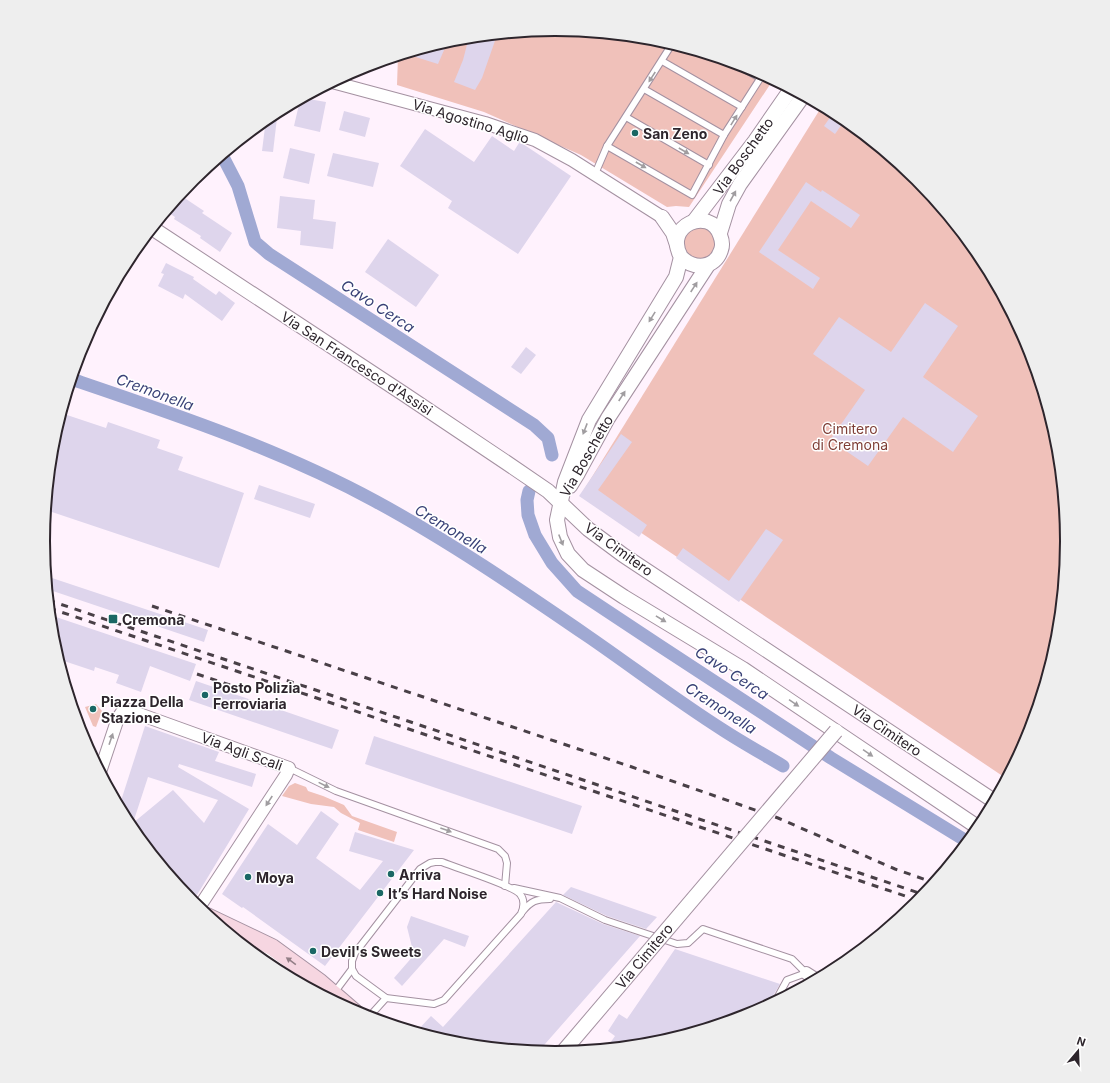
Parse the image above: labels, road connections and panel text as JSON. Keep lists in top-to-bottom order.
{
  "streets": {
    "street": [
      "Via Agostino Aglio",
      "Via Boschetto",
      "Via San Francesco d'Assisi",
      "Via Cimitero",
      "Via Agli Scali"
    ]
  },
  "crossings": [
    ["Via Agostino Aglio", "Via Boschetto"],
    ["Via Boschetto", "Via San Francesco d'Assisi"],
    ["Via Boschetto", "Via Cimitero"],
    ["Via San Francesco d'Assisi", "Via Cimitero"]
  ],
  "water": ["Cavo Cerca", "Cremonella"],
  "parks": ["Cimitero di Cremona"],
  "places": {
    "other": [
      "San Zeno",
      "Posto Polizia Ferroviaria",
      "Piazza Della Stazione",
      "Arriva",
      "Moya",
      "It’s Hard Noise",
      "Devil's Sweets"
    ],
    "transit": ["Cremona"]
  },
  "north": "top"
}
